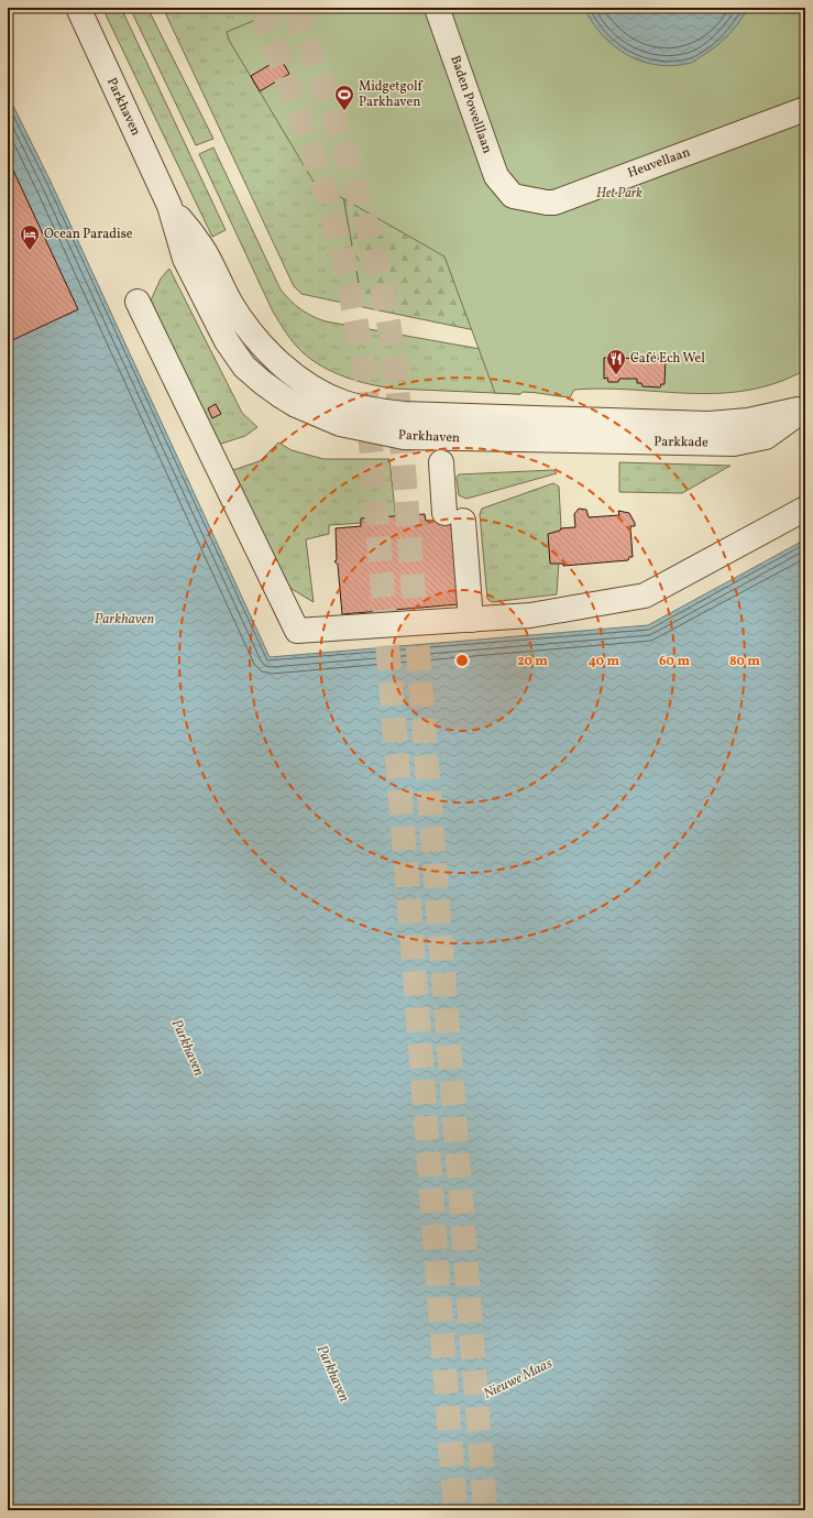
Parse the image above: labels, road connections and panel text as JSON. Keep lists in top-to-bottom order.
{
  "streets": {
    "street": [
      "Baden Powelllaan",
      "Parkhaven",
      "Heuvellaan",
      "Parkkade"
    ]
  },
  "crossings": [
    ["Baden Powelllaan", "Heuvellaan"],
    ["Parkhaven", "Parkkade"]
  ],
  "water": ["Parkhaven", "Nieuwe Maas"],
  "parks": ["Het Park"],
  "places": {
    "sports": ["Midgetgolf Parkhaven"],
    "hotel": ["Ocean Paradise"],
    "restaurant": ["Café Ech Wel"]
  },
  "rings": [
    "20 m",
    "40 m",
    "60 m",
    "80 m"
  ]
}
